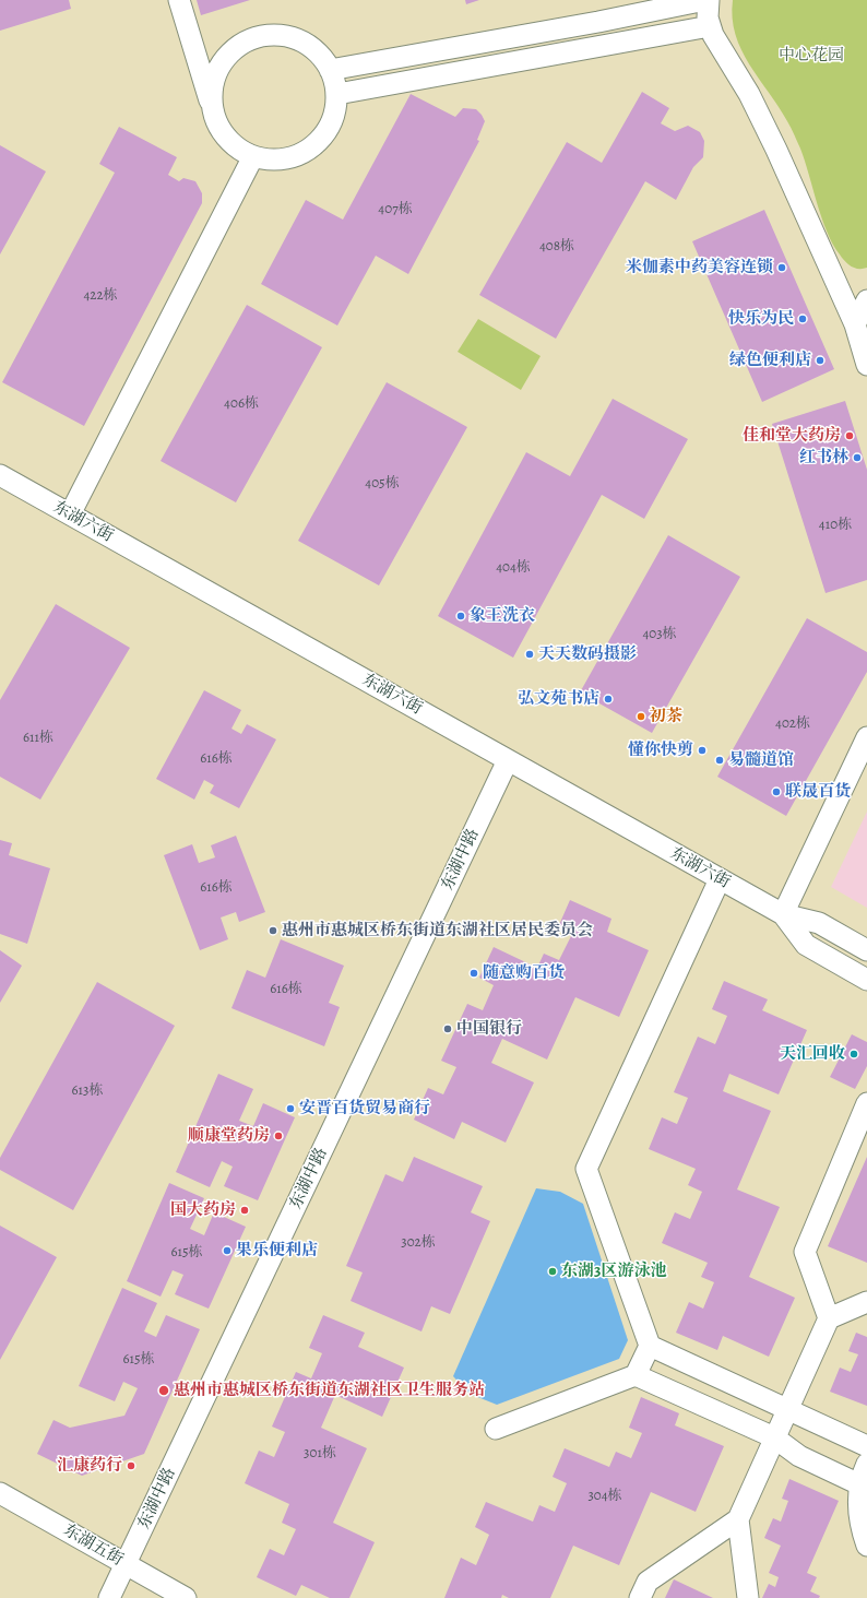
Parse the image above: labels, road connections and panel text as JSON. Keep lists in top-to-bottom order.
{
  "streets": {
    "street": ["东湖六街", "东湖中路", "东湖五街"]
  },
  "crossings": [
    ["东湖六街", "东湖中路"],
    ["东湖中路", "东湖五街"]
  ],
  "parks": ["中心花园"],
  "places": [
    "米伽素中药美容连锁",
    "快乐为民",
    "绿色便利店",
    "佳和堂大药房",
    "红书林",
    "象王洗衣",
    "天天数码摄影",
    "弘文苑书店",
    "初茶",
    "懂你快剪",
    "易髓道馆",
    "联晟百货",
    "惠州市惠城区桥东街道东湖社区居民委员会",
    "随意购百货",
    "中国银行",
    "天汇回收",
    "安晋百货贸易商行",
    "顺康堂药房",
    "国大药房",
    "果乐便利店",
    "东湖3区游泳池",
    "惠州市惠城区桥东街道东湖社区卫生服务站",
    "汇康药行"
  ],
  "house_numbers": [
    "407栋",
    "408栋",
    "422栋",
    "406栋",
    "405栋",
    "410栋",
    "404栋",
    "403栋",
    "402栋",
    "611栋",
    "616栋",
    "616栋",
    "616栋",
    "613栋",
    "302栋",
    "615栋",
    "615栋",
    "301栋",
    "304栋"
  ]
}
